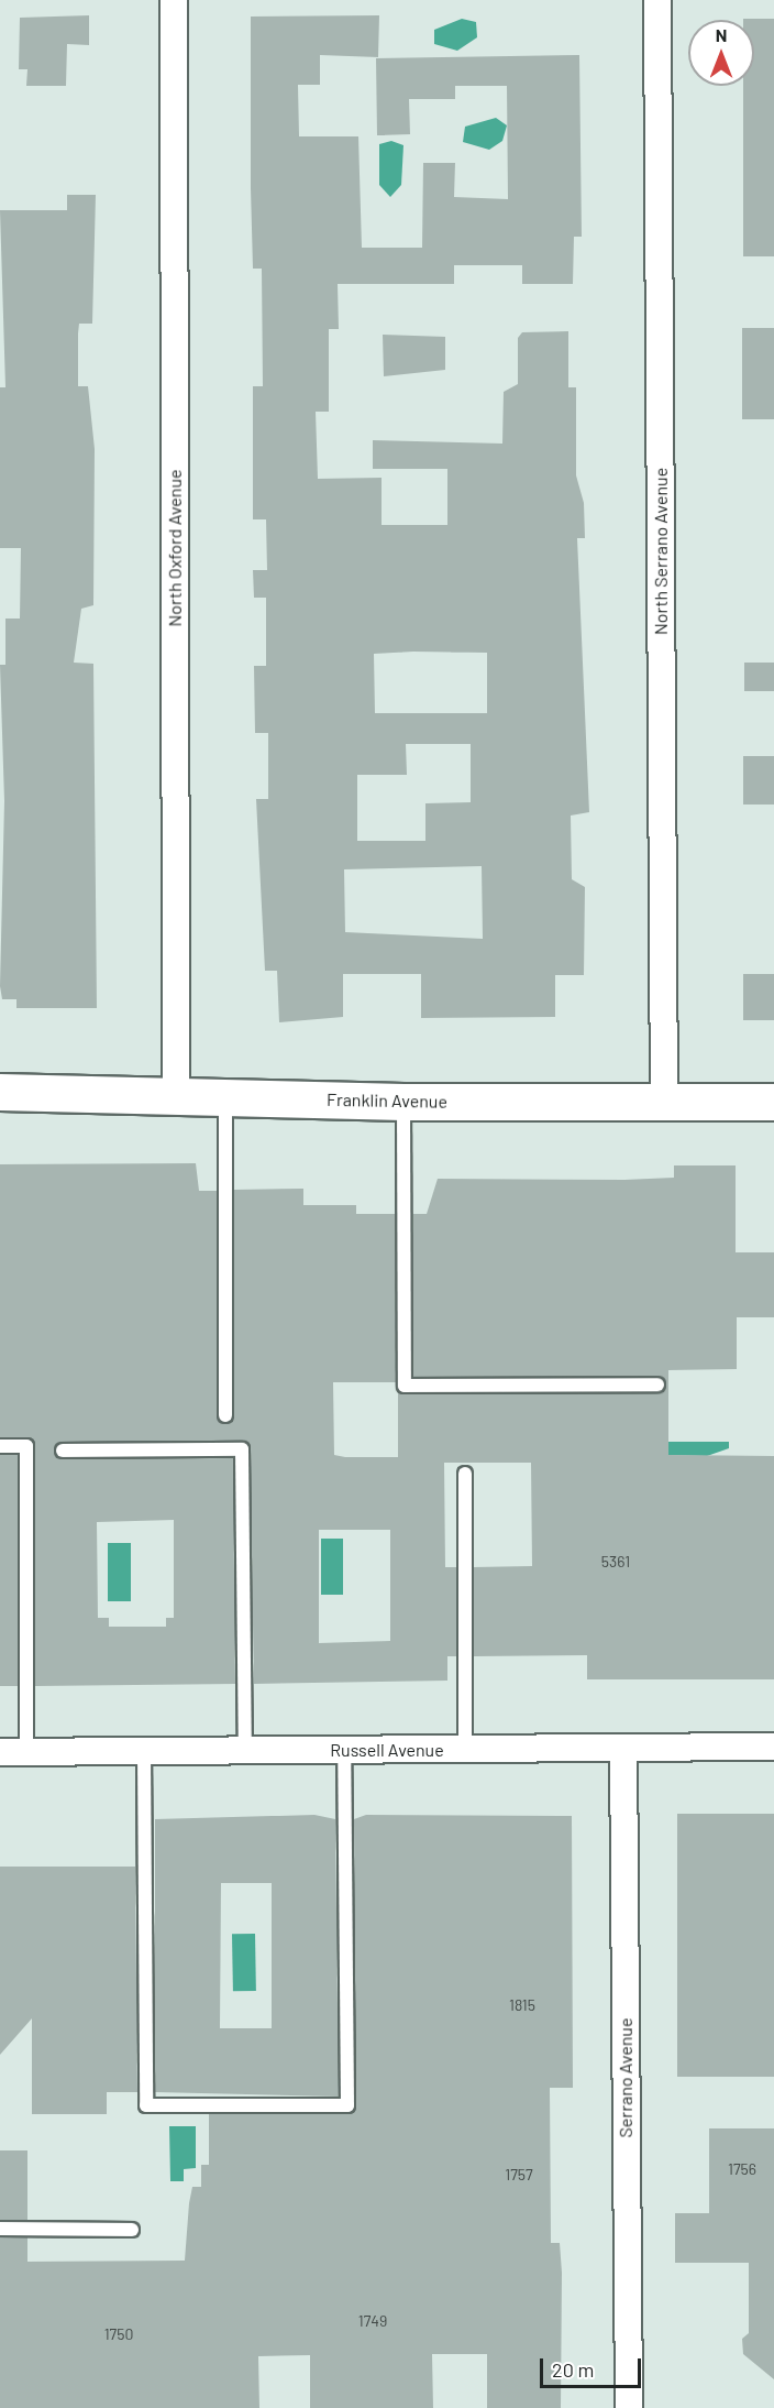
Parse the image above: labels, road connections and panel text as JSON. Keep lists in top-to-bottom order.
{
  "streets": {
    "street": [
      "North Oxford Avenue",
      "North Serrano Avenue",
      "Franklin Avenue",
      "Russell Avenue",
      "Serrano Avenue"
    ]
  },
  "crossings": [
    ["North Oxford Avenue", "Franklin Avenue"],
    ["North Serrano Avenue", "Franklin Avenue"],
    ["Russell Avenue", "Serrano Avenue"]
  ],
  "house_numbers": [
    "5361",
    "1815",
    "1756",
    "1757",
    "1749",
    "1750"
  ],
  "scale_bar": "20 m",
  "north": "top"
}
